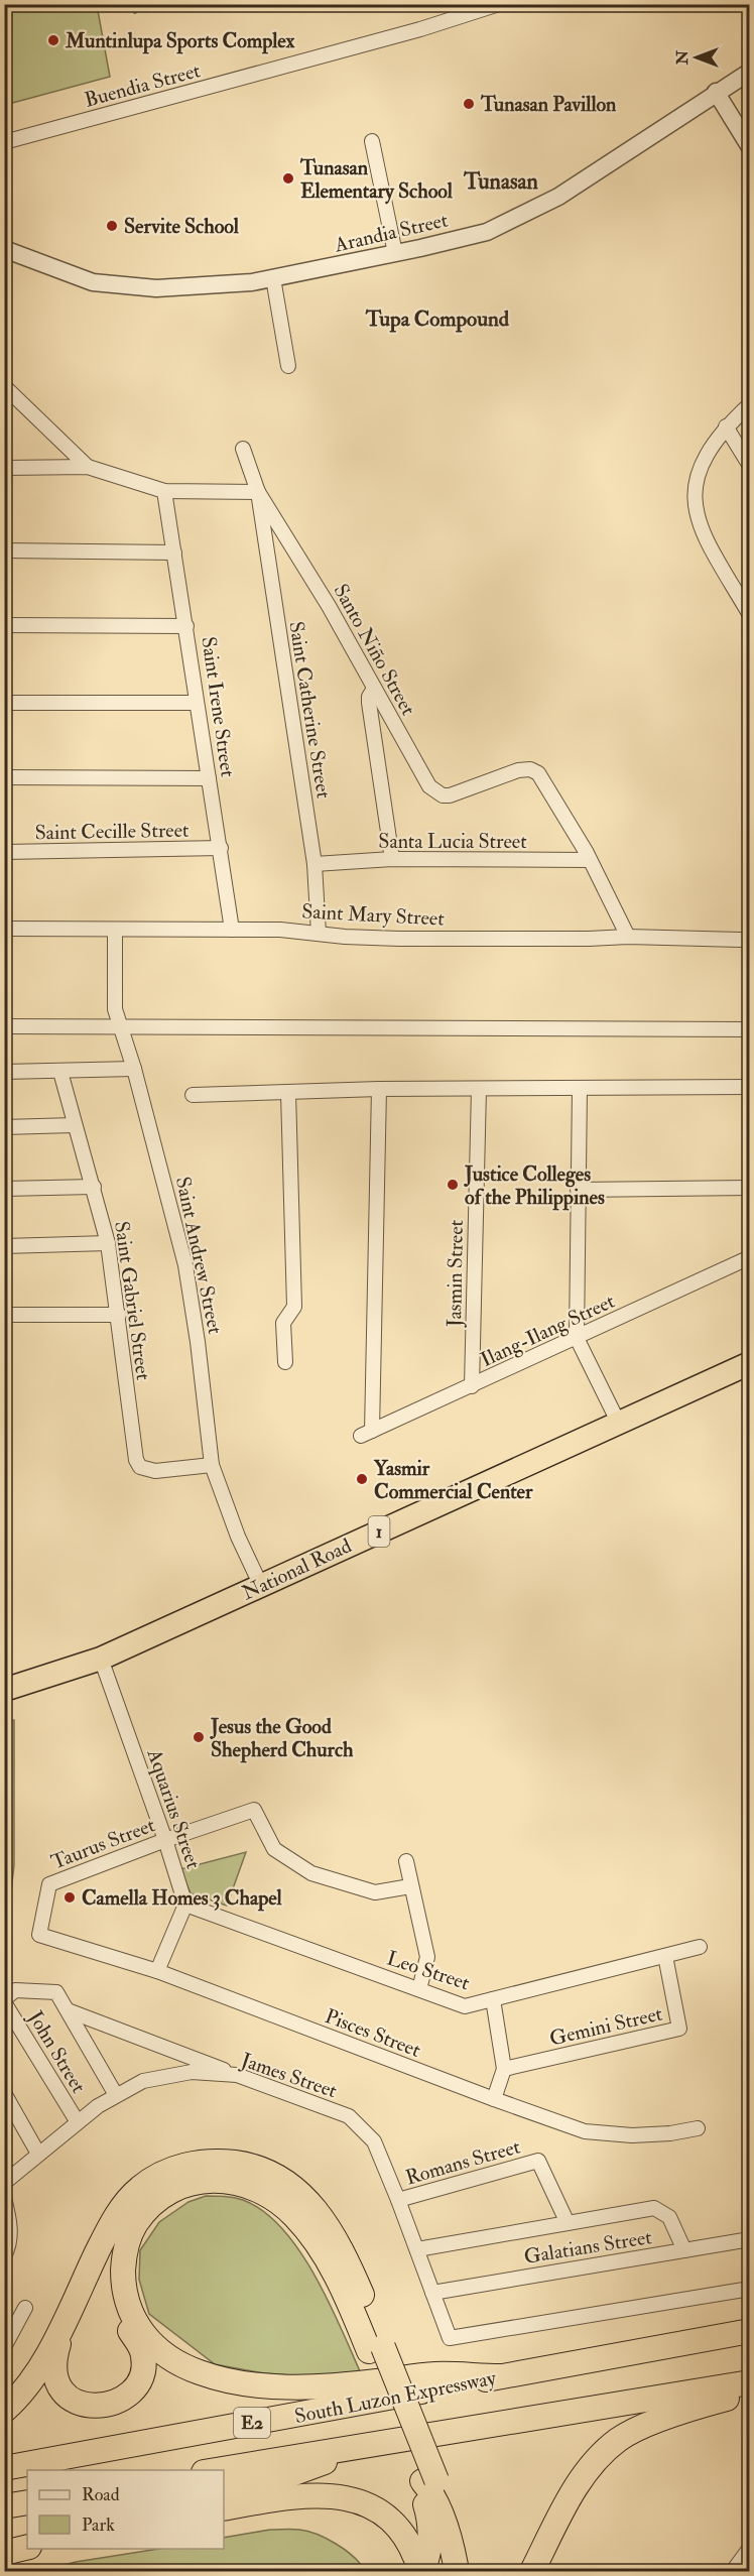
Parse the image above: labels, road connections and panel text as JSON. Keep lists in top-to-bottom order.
{
  "streets": {
    "highway": [
      "1",
      "National Road",
      "South Luzon Expressway",
      "E2"
    ],
    "street": [
      "Buendia Street",
      "Arandia Street",
      "Santo Niño Street",
      "Saint Irene Street",
      "Saint Catherine Street",
      "Saint Cecille Street",
      "Santa Lucia Street",
      "Saint Mary Street",
      "Saint Andrew Street",
      "Jasmin Street",
      "Saint Gabriel Street",
      "Ilang-Ilang Street",
      "Aquarius Street",
      "Taurus Street",
      "Leo Street",
      "Gemini Street",
      "Pisces Street",
      "John Street",
      "James Street",
      "Romans Street",
      "Galatians Street"
    ]
  },
  "crossings": [
    ["Santo Niño Street", "Saint Catherine Street"],
    ["Santo Niño Street", "Santa Lucia Street"],
    ["Santo Niño Street", "Saint Mary Street"],
    ["Saint Irene Street", "Saint Cecille Street"],
    ["Saint Irene Street", "Saint Mary Street"],
    ["Saint Catherine Street", "Santa Lucia Street"],
    ["Saint Catherine Street", "Saint Mary Street"],
    ["Saint Mary Street", "Saint Andrew Street"],
    ["Saint Andrew Street", "Saint Gabriel Street"],
    ["Saint Andrew Street", "National Road"],
    ["Jasmin Street", "Ilang-Ilang Street"],
    ["National Road", "Aquarius Street"],
    ["Aquarius Street", "Taurus Street"],
    ["Aquarius Street", "Leo Street"],
    ["Taurus Street", "Pisces Street"],
    ["Leo Street", "Gemini Street"],
    ["John Street", "James Street"],
    ["James Street", "Romans Street"],
    ["James Street", "Galatians Street"]
  ],
  "districts": ["Tunasan", "Tupa Compound"],
  "places": [
    "Muntinlupa Sports Complex",
    "Tunasan Pavillon",
    "Tunasan Elementary School",
    "Servite School",
    "Justice Colleges of the Philippines",
    "Yasmir Commercial Center",
    "Jesus the Good Shepherd Church",
    "Camella Homes 3 Chapel"
  ],
  "legend": ["Road", "Park"],
  "north": "left"
}
